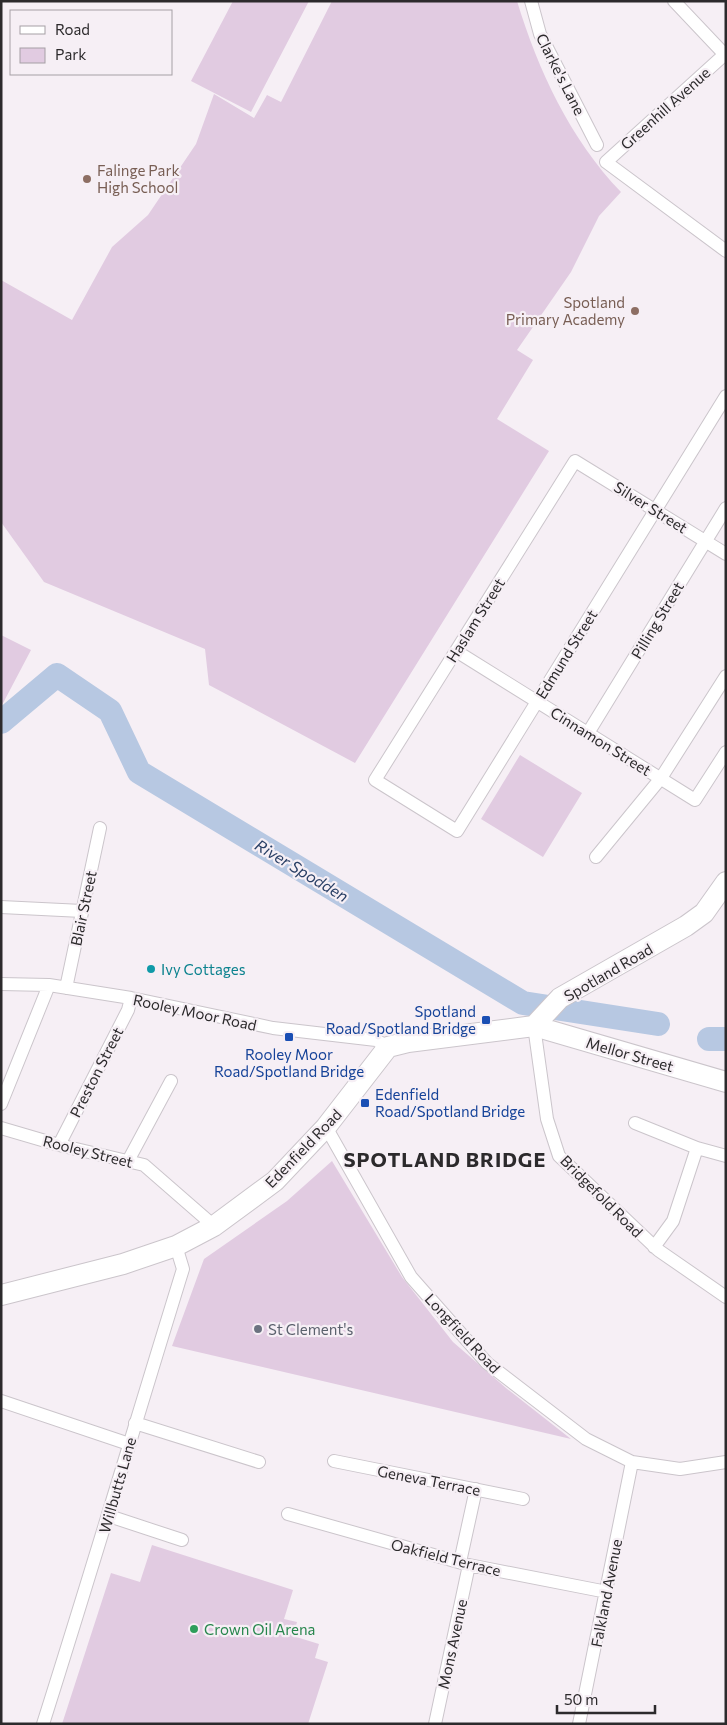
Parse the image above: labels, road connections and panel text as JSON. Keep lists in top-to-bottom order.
{
  "streets": {
    "main road": ["Spotland Road", "Mellor Street", "Edenfield Road"],
    "street": [
      "Clarke's Lane",
      "Greenhill Avenue",
      "Silver Street",
      "Haslam Street",
      "Pilling Street",
      "Edmund Street",
      "Cinnamon Street",
      "Blair Street",
      "Rooley Moor Road",
      "Preston Street",
      "Rooley Street",
      "Bridgefold Road",
      "Longfield Road",
      "Geneva Terrace",
      "Willbutts Lane",
      "Oakfield Terrace",
      "Falkland Avenue",
      "Mons Avenue"
    ]
  },
  "crossings": [
    ["Silver Street", "Haslam Street"],
    ["Silver Street", "Pilling Street"],
    ["Silver Street", "Edmund Street"],
    ["Haslam Street", "Edmund Street"],
    ["Haslam Street", "Cinnamon Street"],
    ["Pilling Street", "Cinnamon Street"],
    ["Edmund Street", "Cinnamon Street"],
    ["Blair Street", "Rooley Moor Road"],
    ["Spotland Road", "Mellor Street"],
    ["Spotland Road", "Bridgefold Road"],
    ["Rooley Moor Road", "Preston Street"],
    ["Rooley Moor Road", "Edenfield Road"],
    ["Mellor Street", "Bridgefold Road"],
    ["Preston Street", "Rooley Street"],
    ["Edenfield Road", "Rooley Street"],
    ["Edenfield Road", "Longfield Road"],
    ["Edenfield Road", "Willbutts Lane"],
    ["Longfield Road", "Falkland Avenue"],
    ["Geneva Terrace", "Mons Avenue"],
    ["Oakfield Terrace", "Falkland Avenue"],
    ["Oakfield Terrace", "Mons Avenue"]
  ],
  "districts": ["SPOTLAND BRIDGE"],
  "water": ["River Spodden"],
  "places": {
    "other": [
      "Falinge Park High School",
      "Spotland Primary Academy",
      "Ivy Cottages",
      "St Clement's",
      "Crown Oil Arena"
    ],
    "transit": ["Spotland Road/Spotland Bridge", "Rooley Moor Road/Spotland Bridge", "Edenfield Road/Spotland Bridge"]
  },
  "legend": ["Road", "Park"],
  "scale_bar": "50 m"
}
